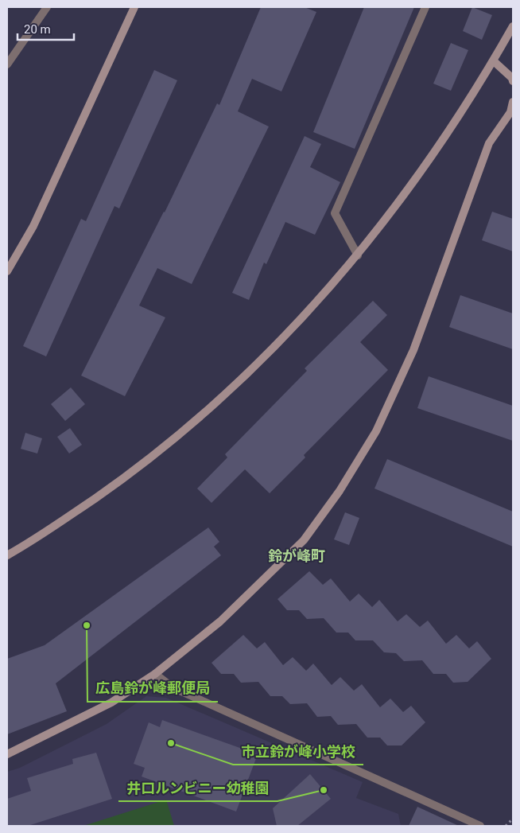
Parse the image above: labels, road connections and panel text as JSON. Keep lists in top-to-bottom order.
{
  "districts": ["鈴が峰町"],
  "places": ["広島鈴が峰郵便局", "市立鈴が峰小学校", "井口ルンビニー幼稚園"],
  "scale_bar": "20 m"
}
